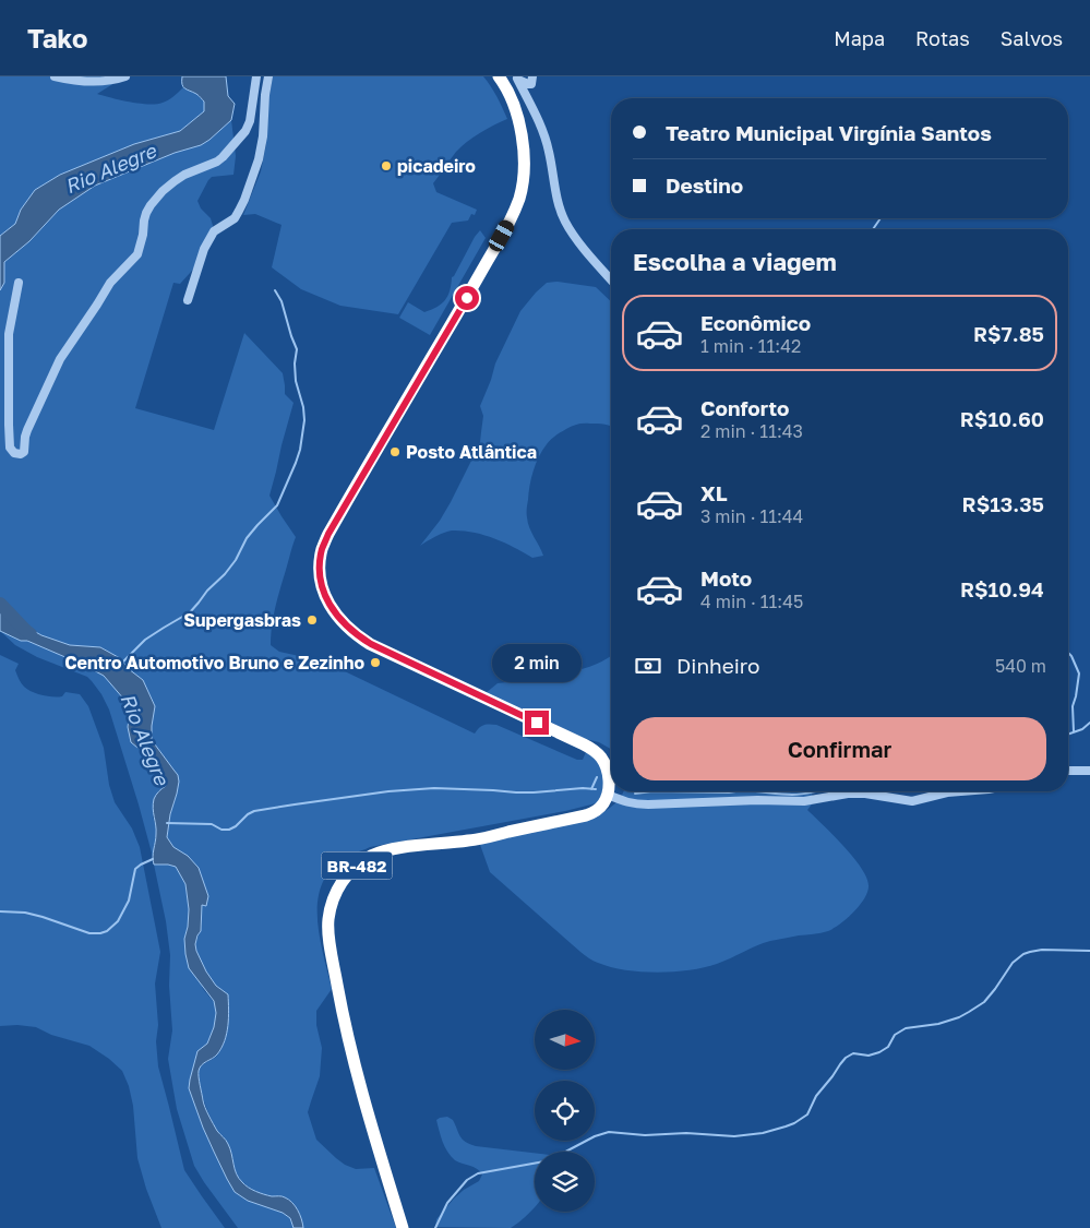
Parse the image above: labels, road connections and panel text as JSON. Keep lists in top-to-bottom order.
{
  "streets": {
    "highway": ["BR-482"]
  },
  "water": ["Rio Alegre"],
  "places": [
    "picadeiro",
    "Posto Atlântica",
    "Supergasbras",
    "Centro Automotivo Bruno e Zezinho"
  ],
  "north": "right",
  "page": {
    "header": "Tako",
    "nav": ["Mapa", "Rotas", "Salvos"],
    "banner": ["Teatro Municipal Virgínia Santos", "Destino"],
    "heading": "Escolha a viagem",
    "list": [
      {
        "name": "Econômico",
        "note": "1 min · 11:42",
        "value": "R$7.85"
      },
      {
        "name": "Conforto",
        "note": "2 min · 11:43",
        "value": "R$10.60"
      },
      {
        "name": "XL",
        "note": "3 min · 11:44",
        "value": "R$13.35"
      },
      {
        "name": "Moto",
        "note": "4 min · 11:45",
        "value": "R$10.94"
      }
    ],
    "pay": ["Dinheiro", "540 m"],
    "bubble": "2 min",
    "buttons": "Confirmar"
  }
}
